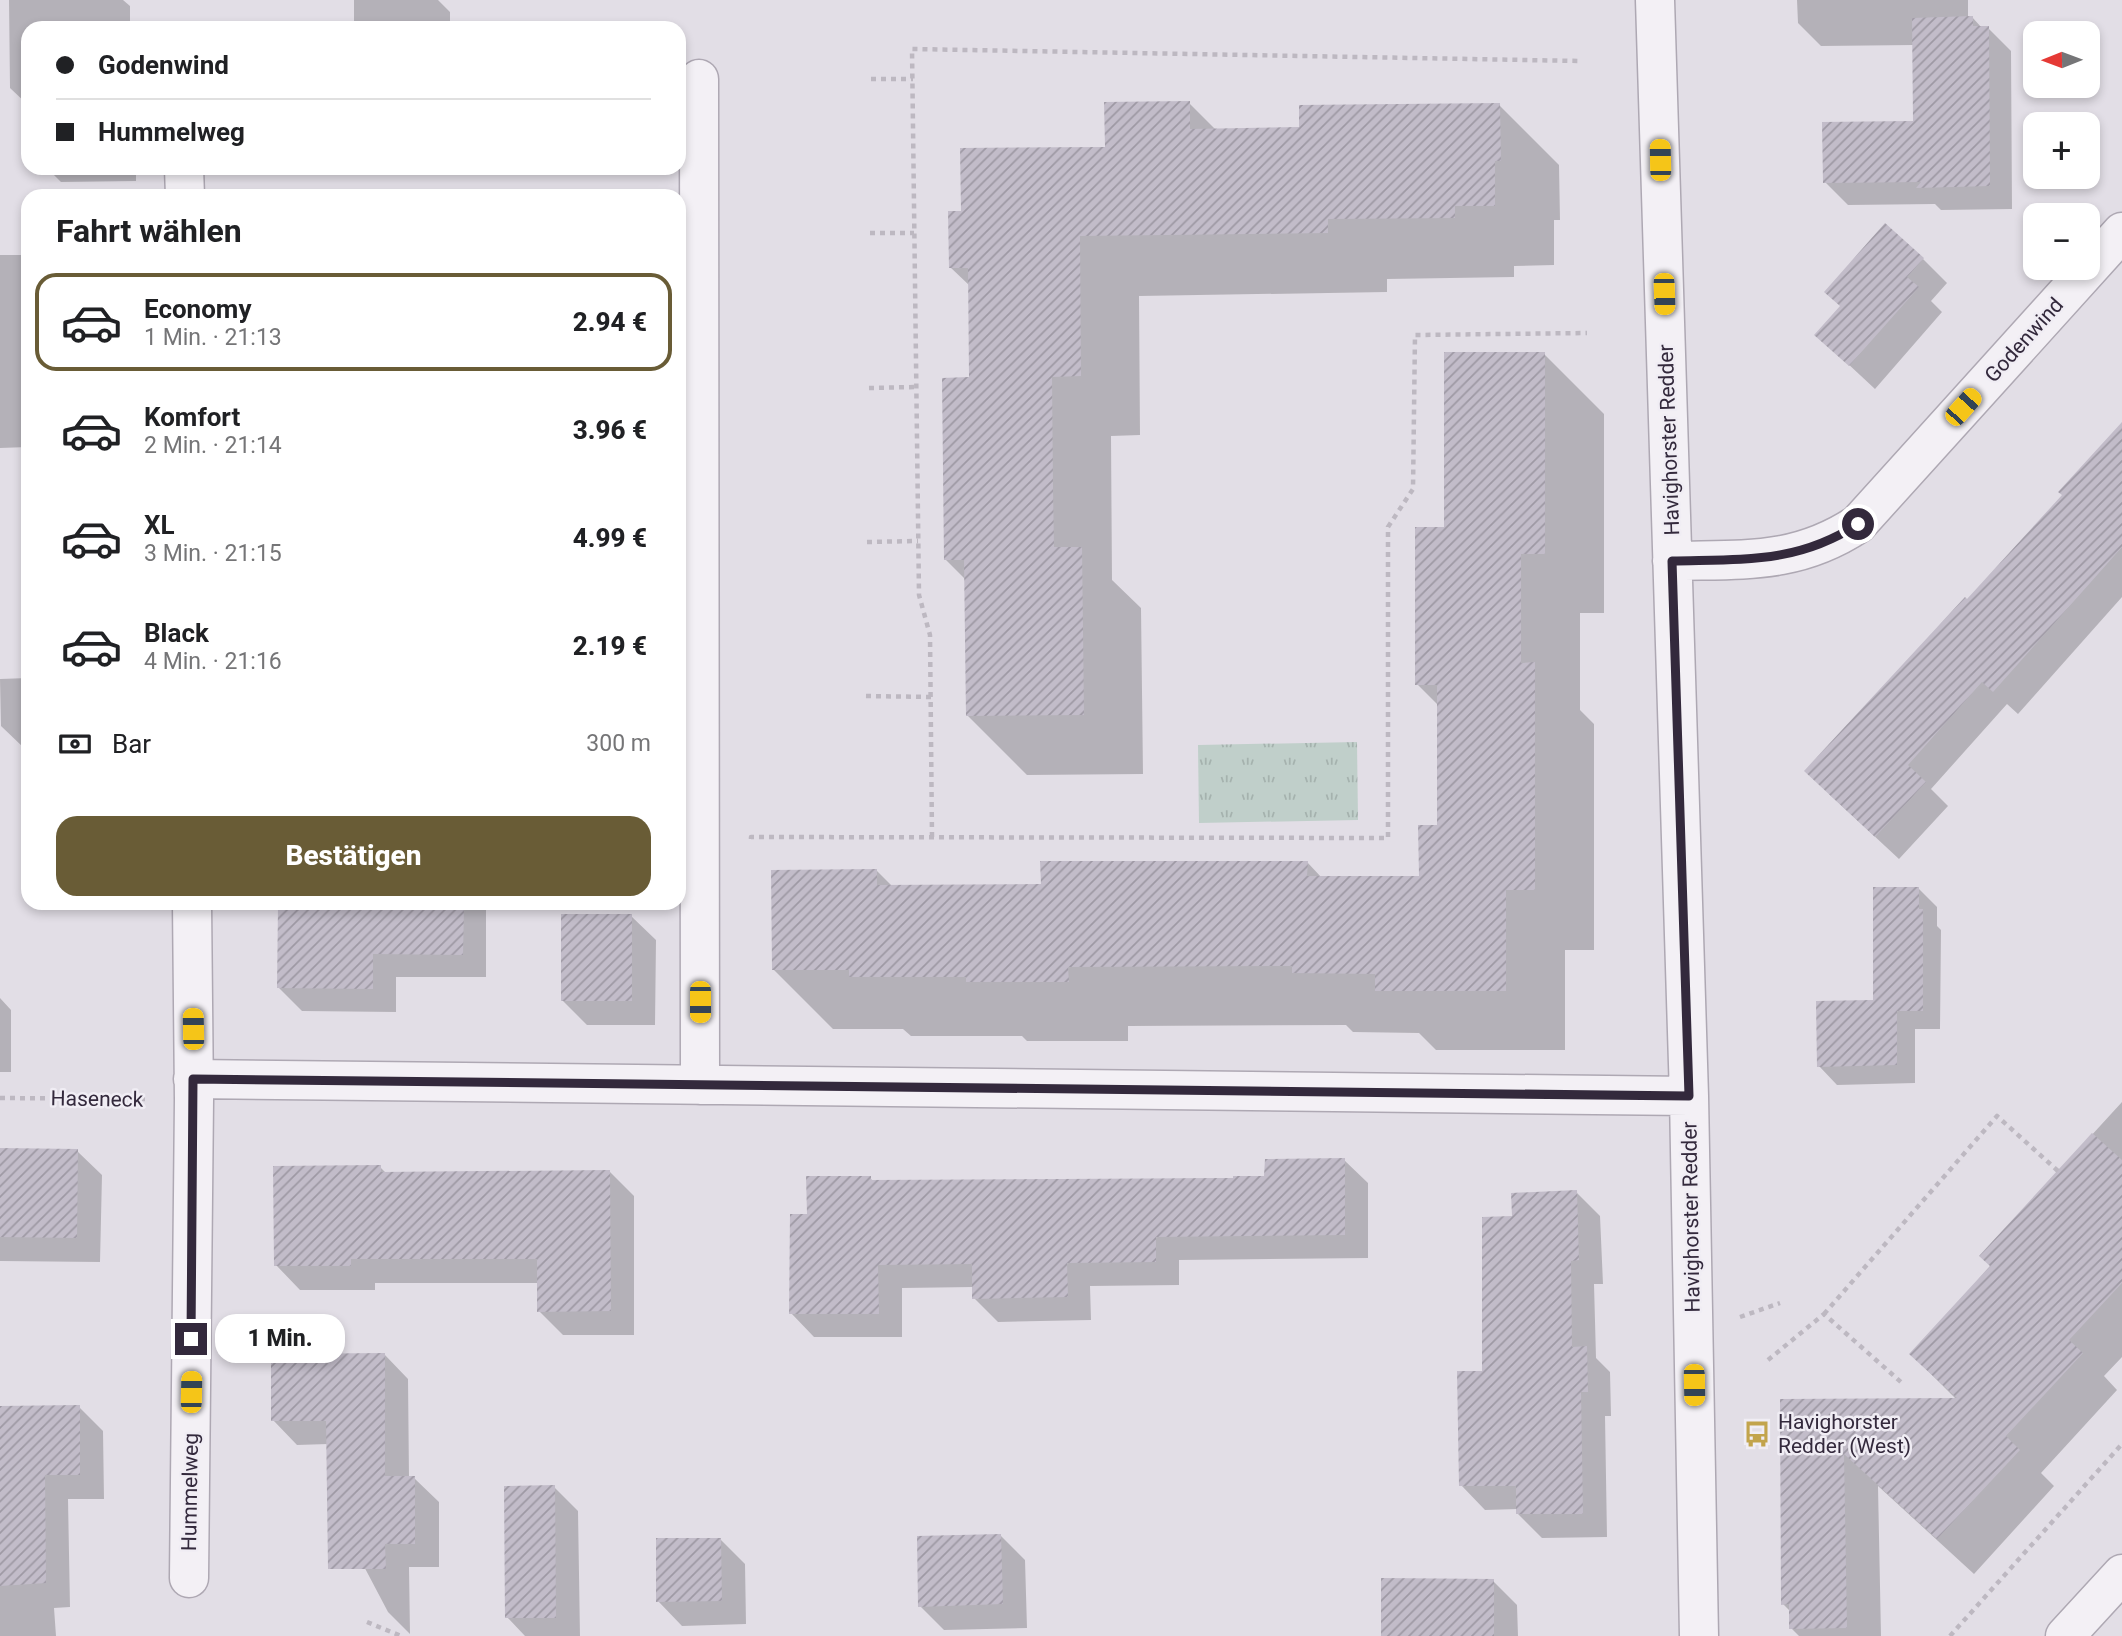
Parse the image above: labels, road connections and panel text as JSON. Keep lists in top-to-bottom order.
{
  "streets": {
    "street": ["Godenwind", "Havighorster Redder", "Hummelweg"],
    "path": ["Haseneck"]
  },
  "crossings": [
    ["Godenwind", "Havighorster Redder"],
    ["Haseneck", "Hummelweg"]
  ],
  "places": {
    "bus stop": ["Havighorster Redder (West)"]
  },
  "north": "left",
  "page": {
    "map_buttons": ["+", "−"],
    "banner": ["Godenwind", "Hummelweg"],
    "heading": "Fahrt wählen",
    "list": [
      {
        "name": "Economy",
        "note": "1 Min. · 21:13",
        "value": "2.94 €"
      },
      {
        "name": "Komfort",
        "note": "2 Min. · 21:14",
        "value": "3.96 €"
      },
      {
        "name": "XL",
        "note": "3 Min. · 21:15",
        "value": "4.99 €"
      },
      {
        "name": "Black",
        "note": "4 Min. · 21:16",
        "value": "2.19 €"
      }
    ],
    "pay": ["Bar", "300 m"],
    "buttons": "Bestätigen",
    "bubble": "1 Min."
  }
}
